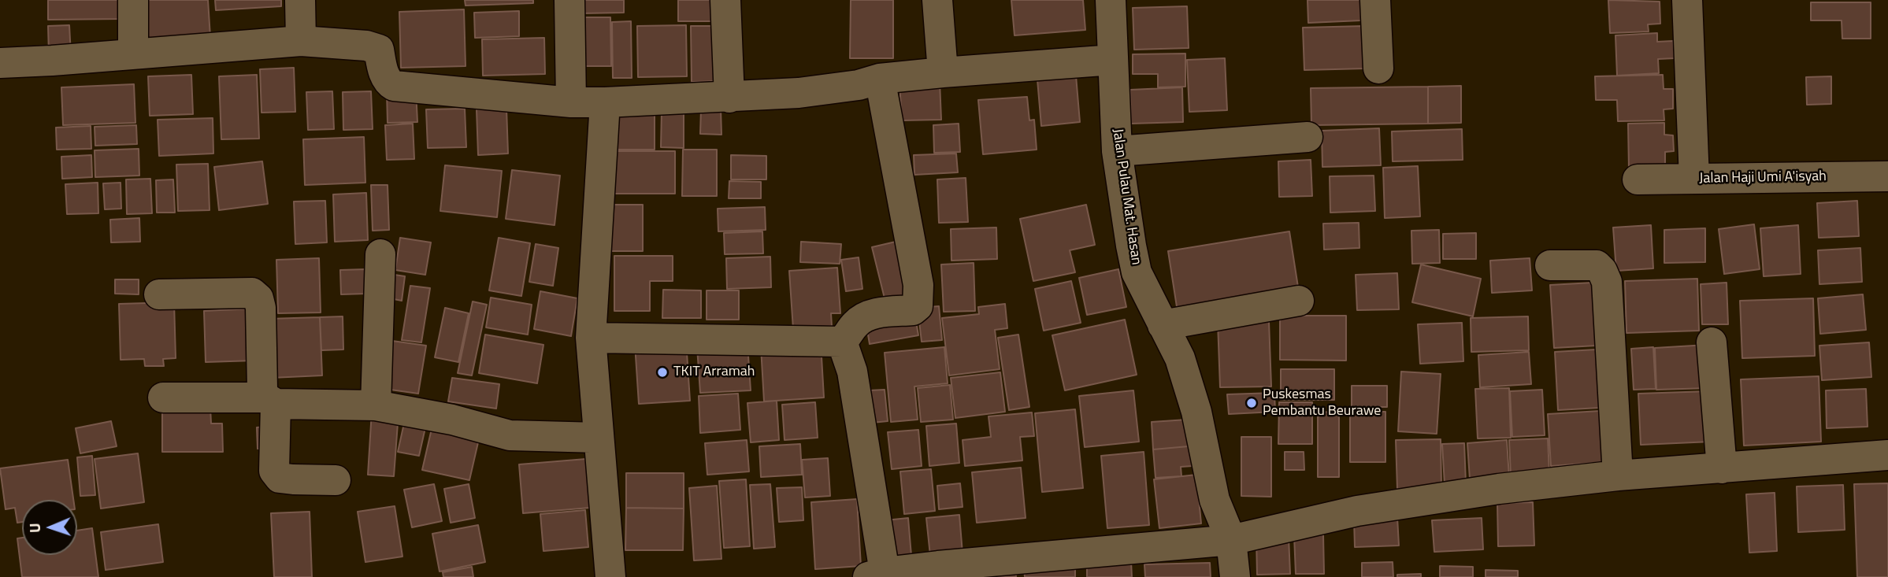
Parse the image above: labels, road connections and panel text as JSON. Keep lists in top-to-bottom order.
{
  "streets": {
    "street": ["Jalan Haji Umi A'isyah", "Jalan Pulau Mat. Hasan"]
  },
  "places": ["TKIT Arramah", "Puskesmas Pembantu Beurawe"],
  "north": "left"
}
